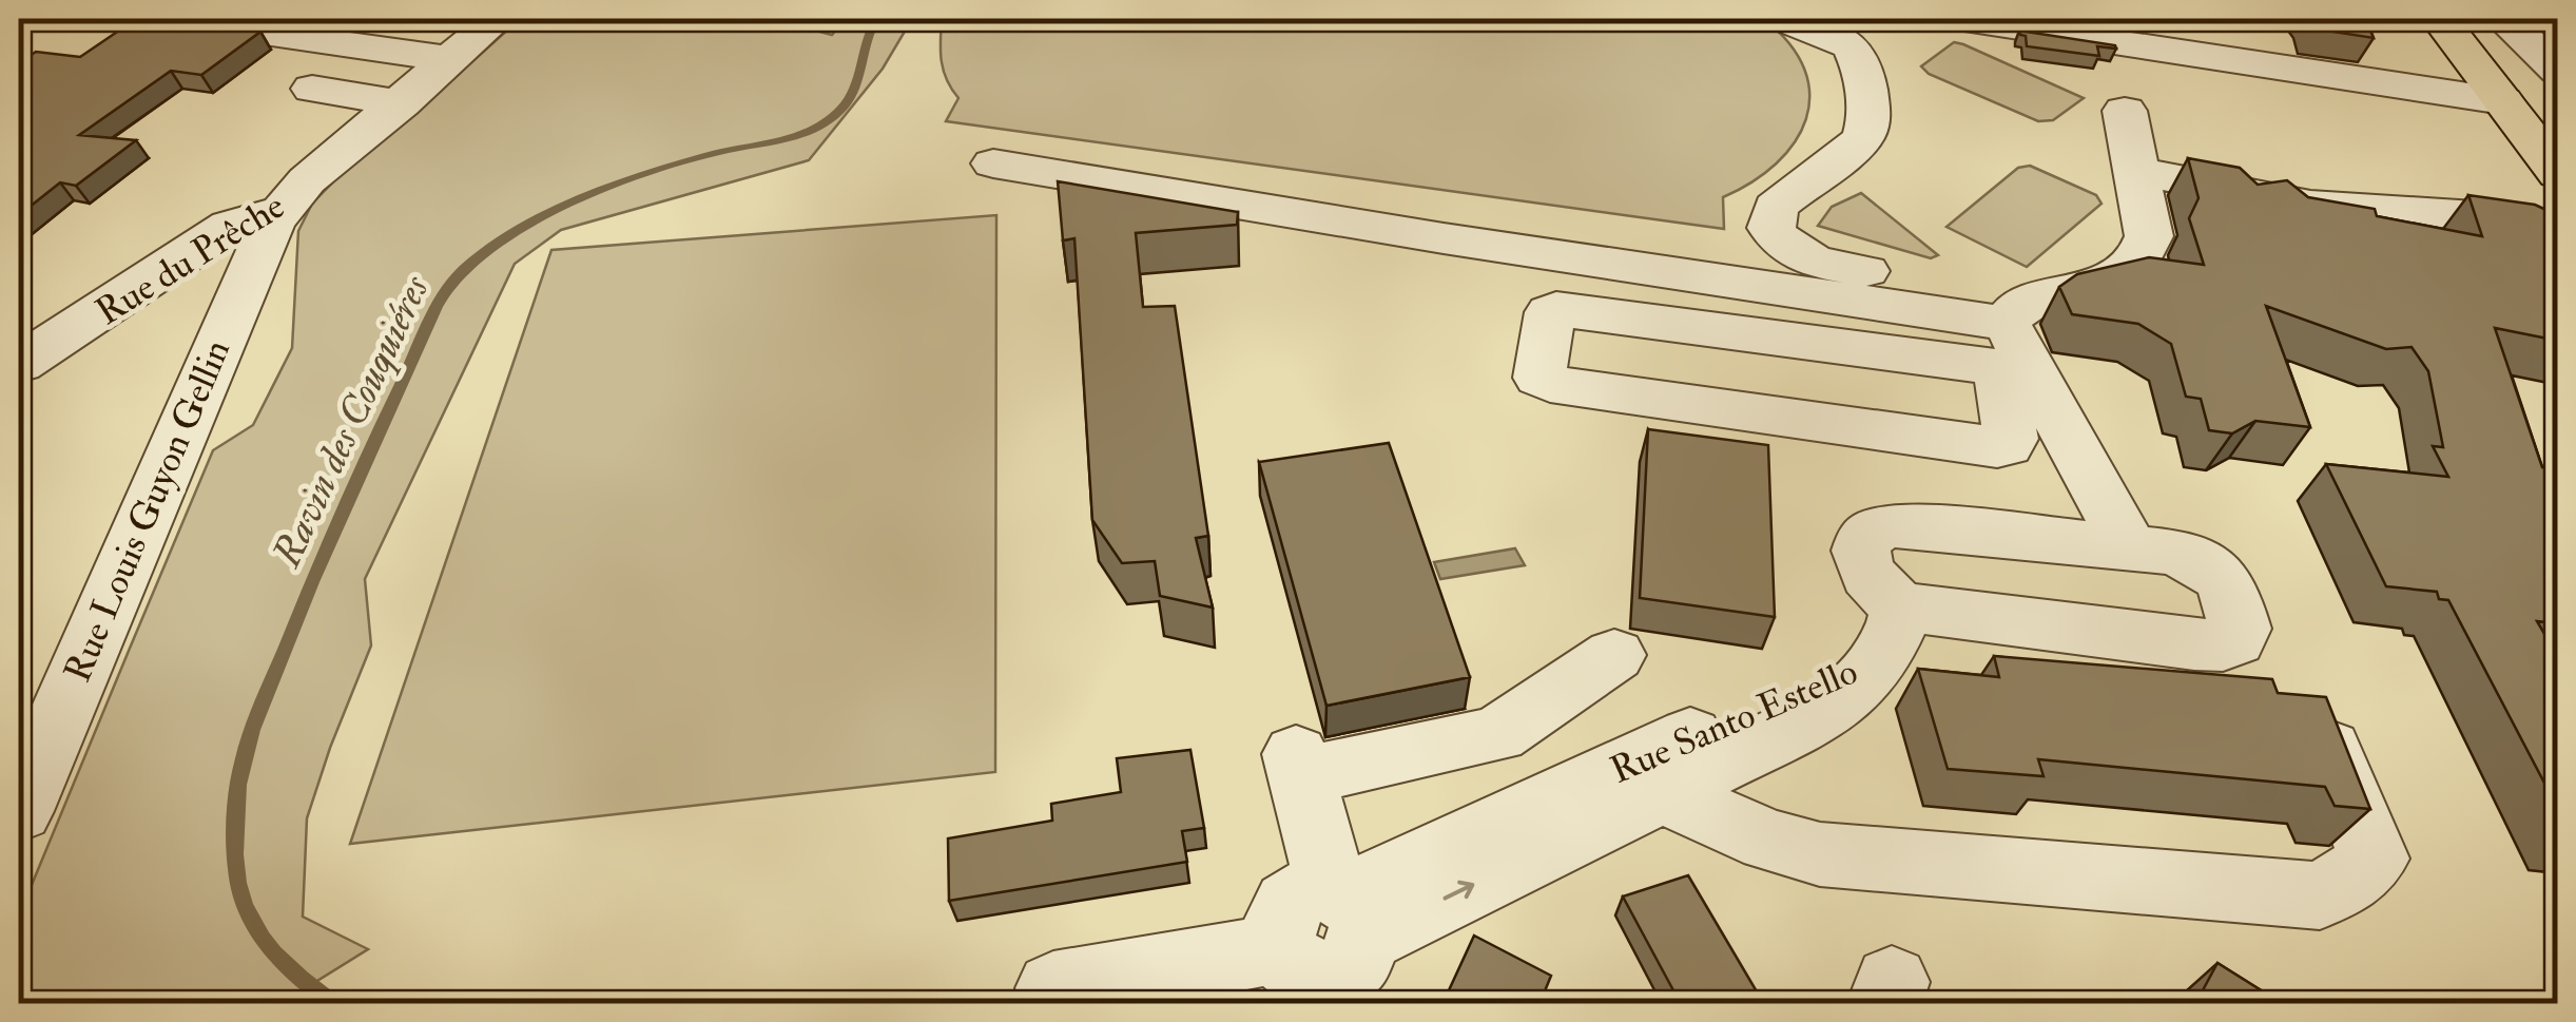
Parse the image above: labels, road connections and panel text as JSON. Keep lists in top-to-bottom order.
{
  "streets": {
    "street": ["Rue du Prêche", "Rue Louis Guyon Gellin", "Rue Santo Estello"]
  },
  "crossings": [
    ["Rue du Prêche", "Rue Louis Guyon Gellin"]
  ],
  "water": ["Ravin des Couquiéres"]
}
